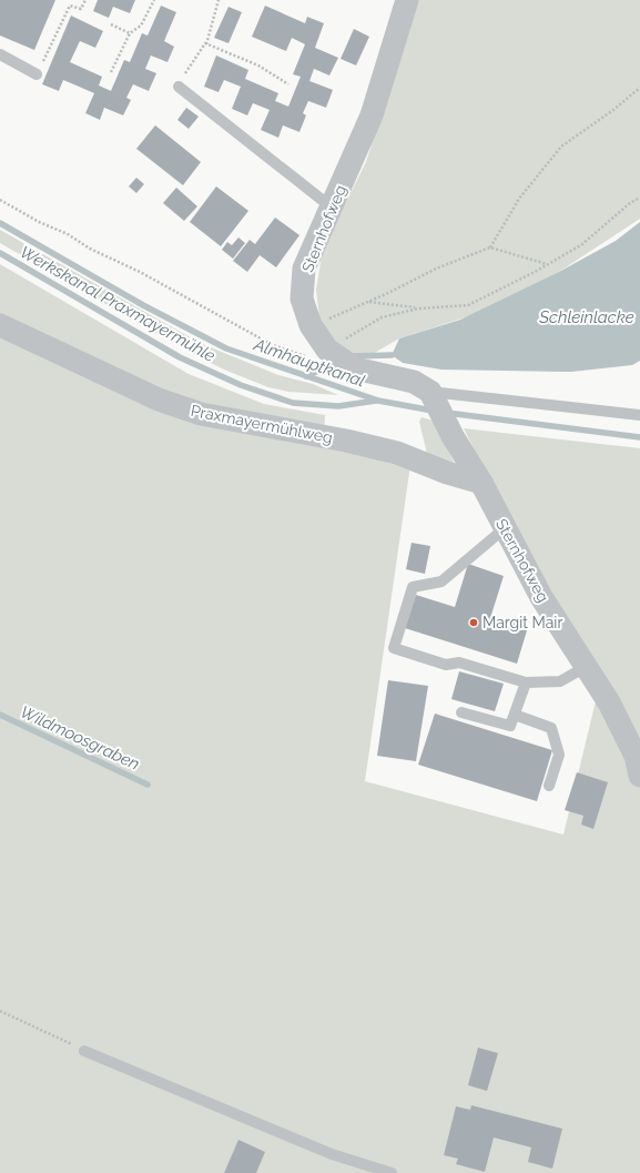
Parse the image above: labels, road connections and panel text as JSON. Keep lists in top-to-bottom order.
{
  "streets": {
    "street": ["Sternhofweg", "Praxmayermühlweg"]
  },
  "crossings": [
    ["Sternhofweg", "Praxmayermühlweg"]
  ],
  "water": [
    "Werkskanal Praxmayermühle",
    "Schleinlacke",
    "Almhauptkanal",
    "Wildmoosgraben"
  ],
  "places": ["Margit Mair"]
}
